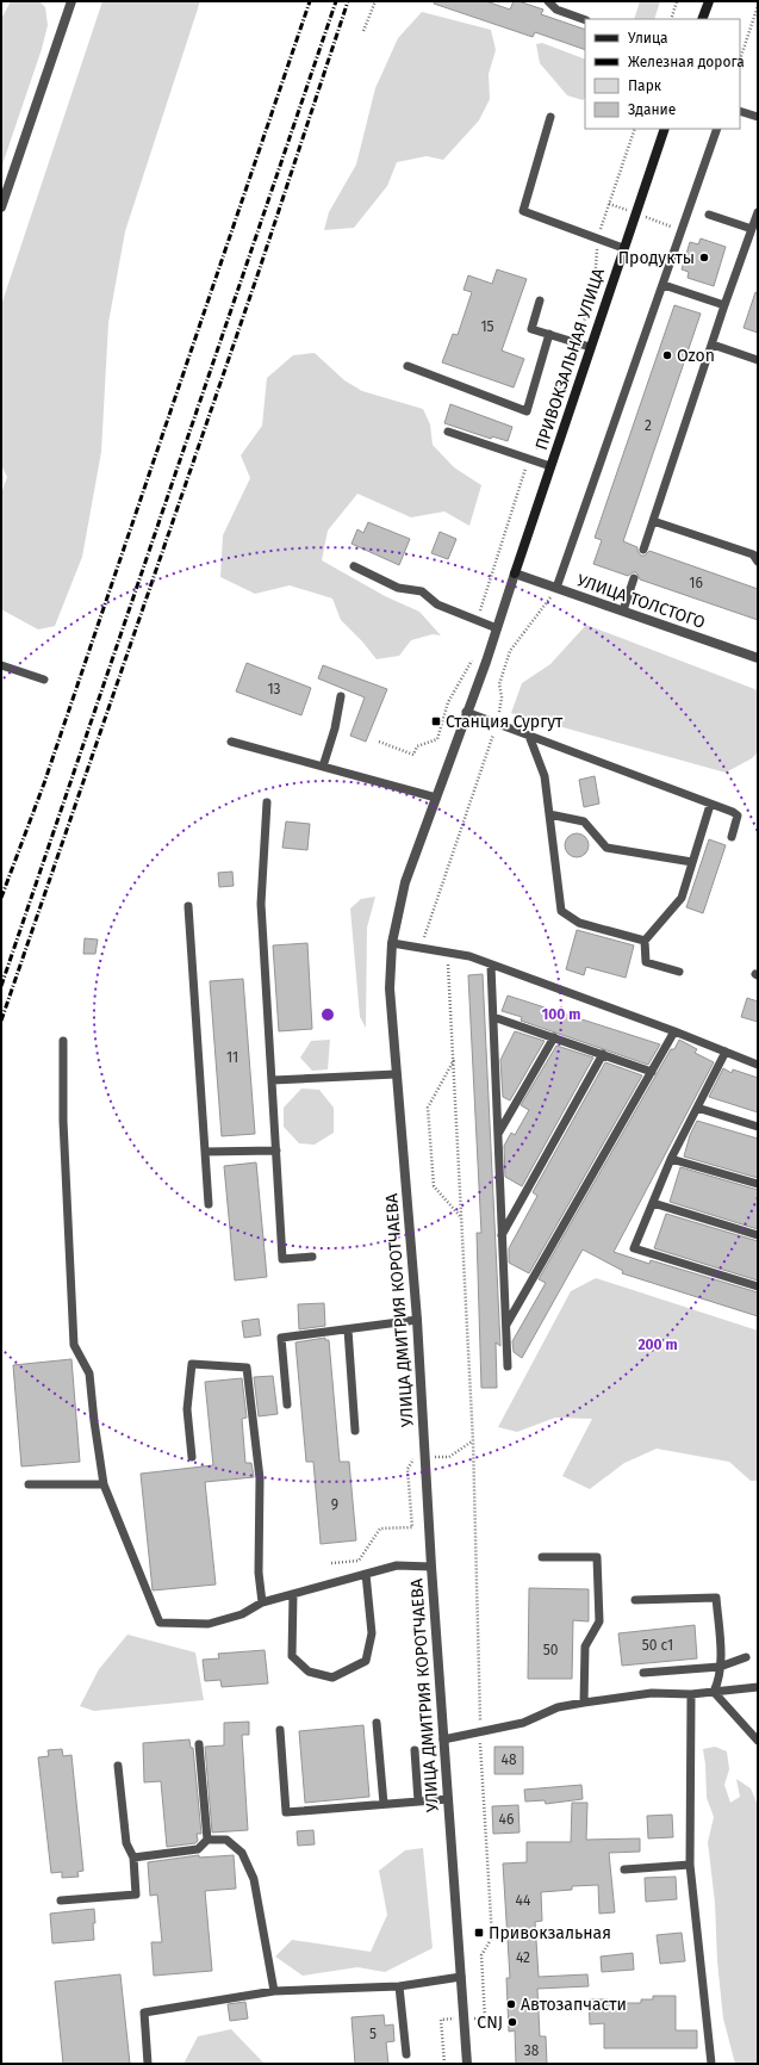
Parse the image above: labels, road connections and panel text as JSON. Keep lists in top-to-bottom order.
{
  "streets": {
    "main road": ["ПРИВОКЗАЛЬНАЯ УЛИЦА"],
    "street": ["УЛИЦА ТОЛСТОГО", "УЛИЦА ДМИТРИЯ КОРОТЧАЕВА"]
  },
  "crossings": [
    ["ПРИВОКЗАЛЬНАЯ УЛИЦА", "УЛИЦА ТОЛСТОГО"],
    ["ПРИВОКЗАЛЬНАЯ УЛИЦА", "УЛИЦА ДМИТРИЯ КОРОТЧАЕВА"],
    ["УЛИЦА ТОЛСТОГО", "УЛИЦА ДМИТРИЯ КОРОТЧАЕВА"]
  ],
  "places": {
    "other": [
      "Продукты",
      "Ozon",
      "Автозапчасти",
      "CNJ"
    ],
    "transit": ["Станция Сургут", "Привокзальная"]
  },
  "house_numbers": [
    "15",
    "2",
    "16",
    "13",
    "11",
    "9",
    "50 с1",
    "50",
    "48",
    "46",
    "44",
    "42",
    "5",
    "38"
  ],
  "legend": [
    "Улица",
    "Железная дорога",
    "Парк",
    "Здание"
  ],
  "rings": ["100 m", "200 m"]
}
